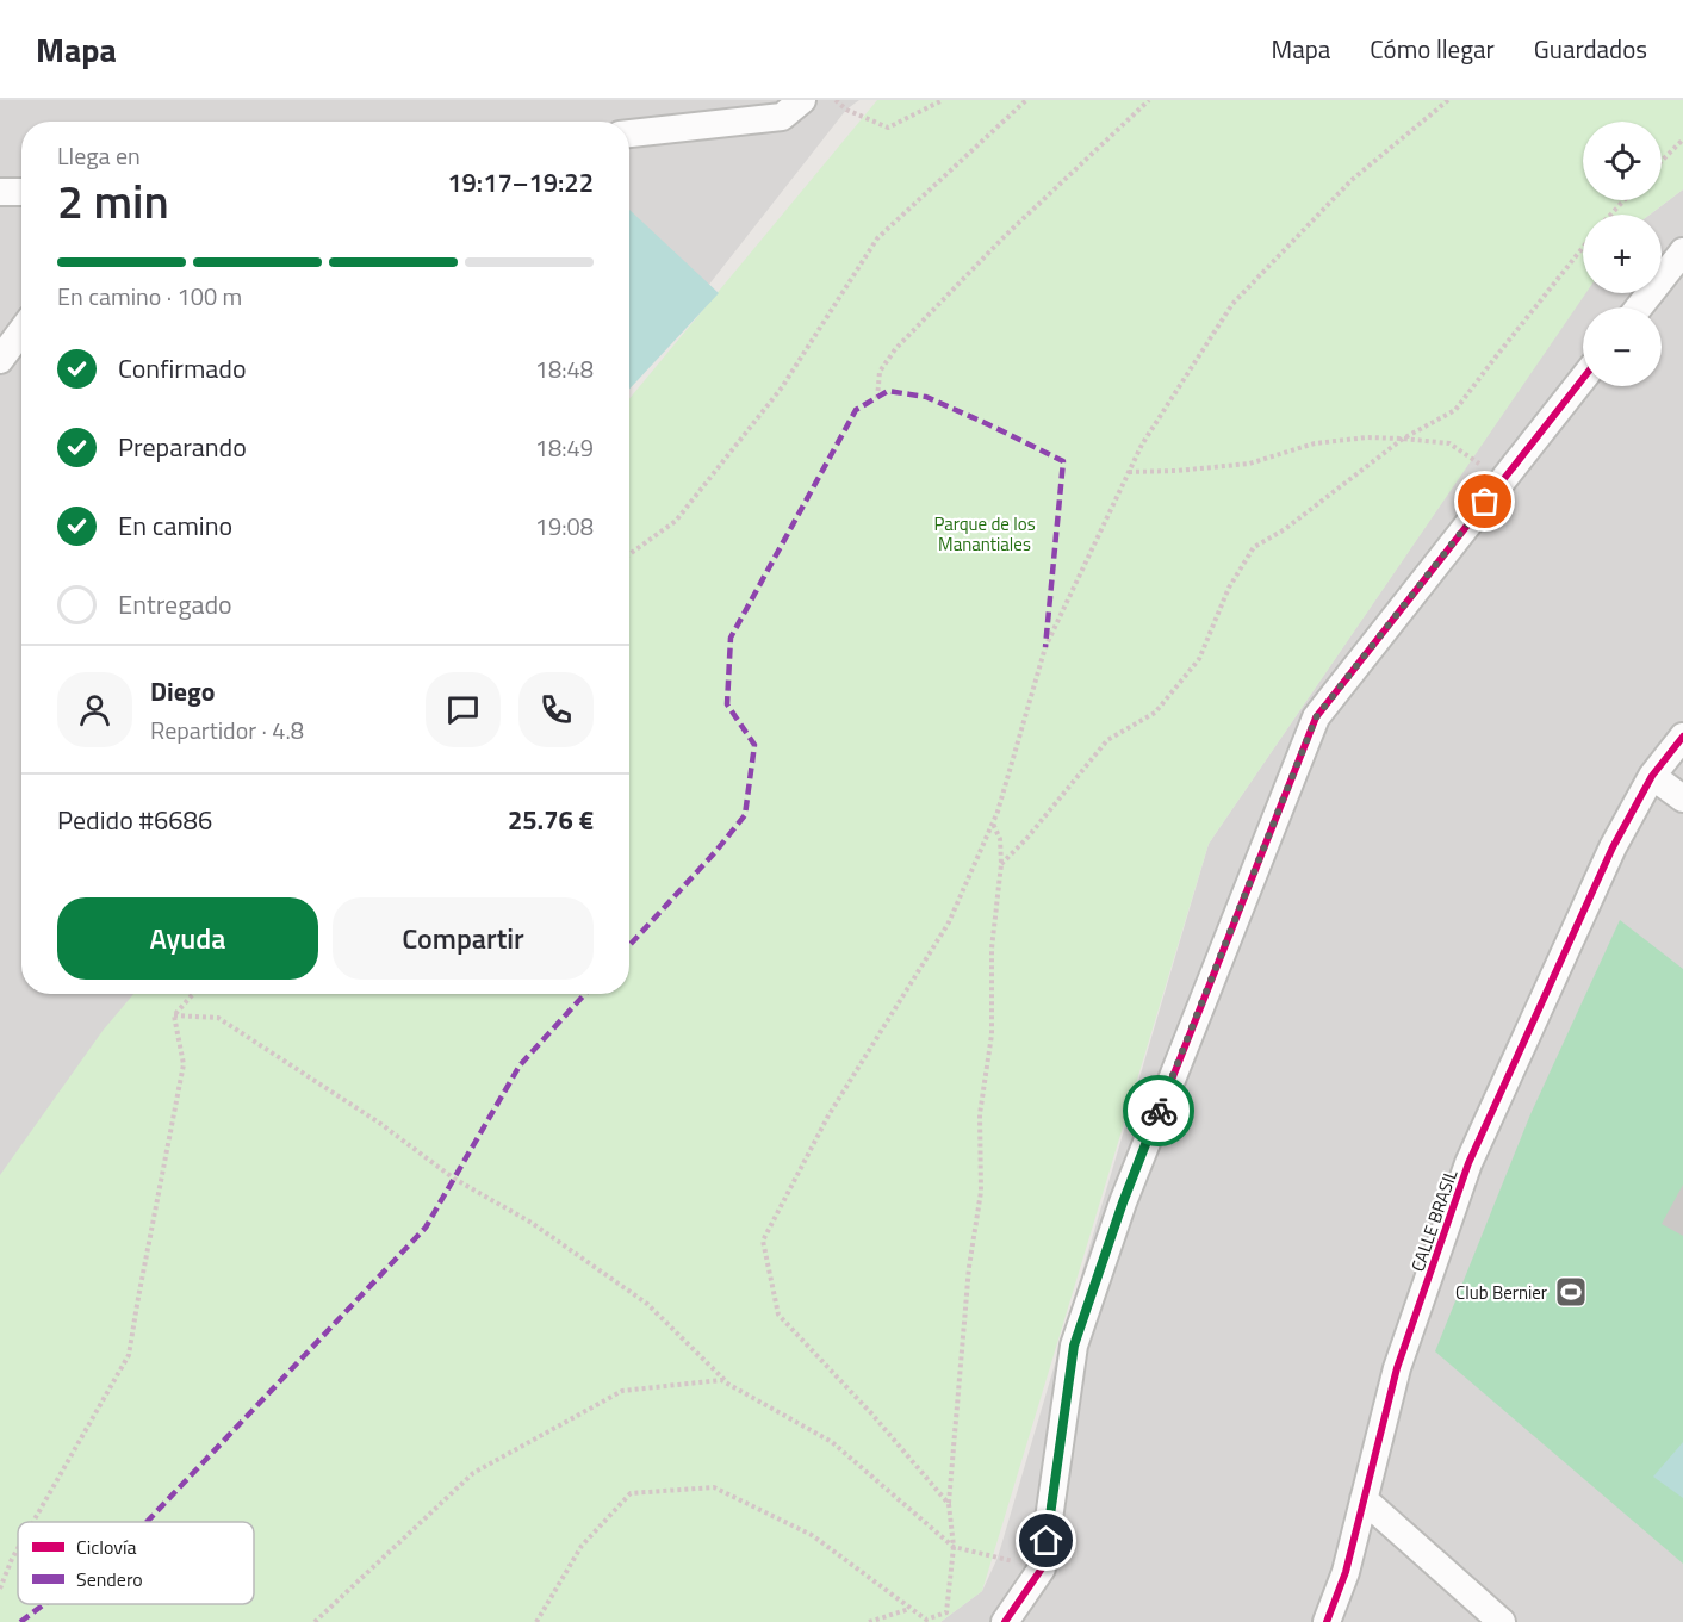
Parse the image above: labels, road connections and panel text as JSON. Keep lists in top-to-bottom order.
{
  "streets": {
    "street": ["CALLE BRASIL"]
  },
  "parks": ["Parque de los Manantiales"],
  "places": {
    "sports": ["Club Bernier"]
  },
  "legend": ["Ciclovía", "Sendero"],
  "page": {
    "header": "Mapa",
    "nav": ["Mapa", "Cómo llegar", "Guardados"],
    "map_buttons": ["+", "−"],
    "heading": ["2 min", "Llega en", "19:17–19:22"],
    "panel": [
      "Diego",
      "Repartidor · 4.8",
      "Pedido #6686",
      "25.76 €"
    ],
    "bar": "En camino · 100 m",
    "list": [
      ["Confirmado", "18:48"],
      ["Preparando", "18:49"],
      ["En camino", "19:08"],
      "Entregado"
    ],
    "buttons": ["Ayuda", "Compartir"]
  }
}
